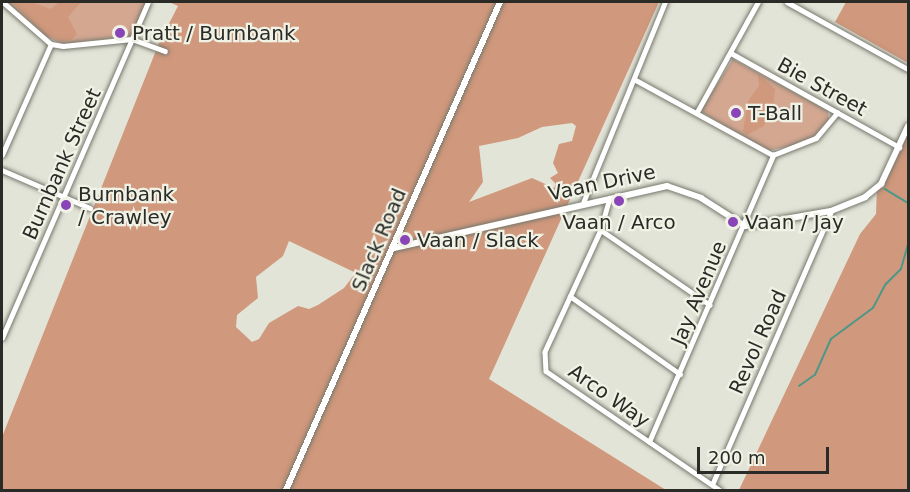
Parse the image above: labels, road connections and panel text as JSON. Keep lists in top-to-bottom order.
{
  "streets": {
    "street": [
      "Bie Street",
      "Burnbank Street",
      "Vaan Drive",
      "Slack Road",
      "Jay Avenue",
      "Revol Road",
      "Arco Way"
    ]
  },
  "crossings": [
    ["Vaan Drive", "Slack Road"],
    ["Vaan Drive", "Jay Avenue"],
    ["Vaan Drive", "Arco Way"],
    ["Jay Avenue", "Arco Way"],
    ["Revol Road", "Arco Way"]
  ],
  "places": [
    "Pratt / Burnbank",
    "T-Ball",
    "Vaan / Arco",
    "Burnbank / Crawley",
    "Vaan / Jay",
    "Vaan / Slack"
  ],
  "scale_bar": "200 m"
}
